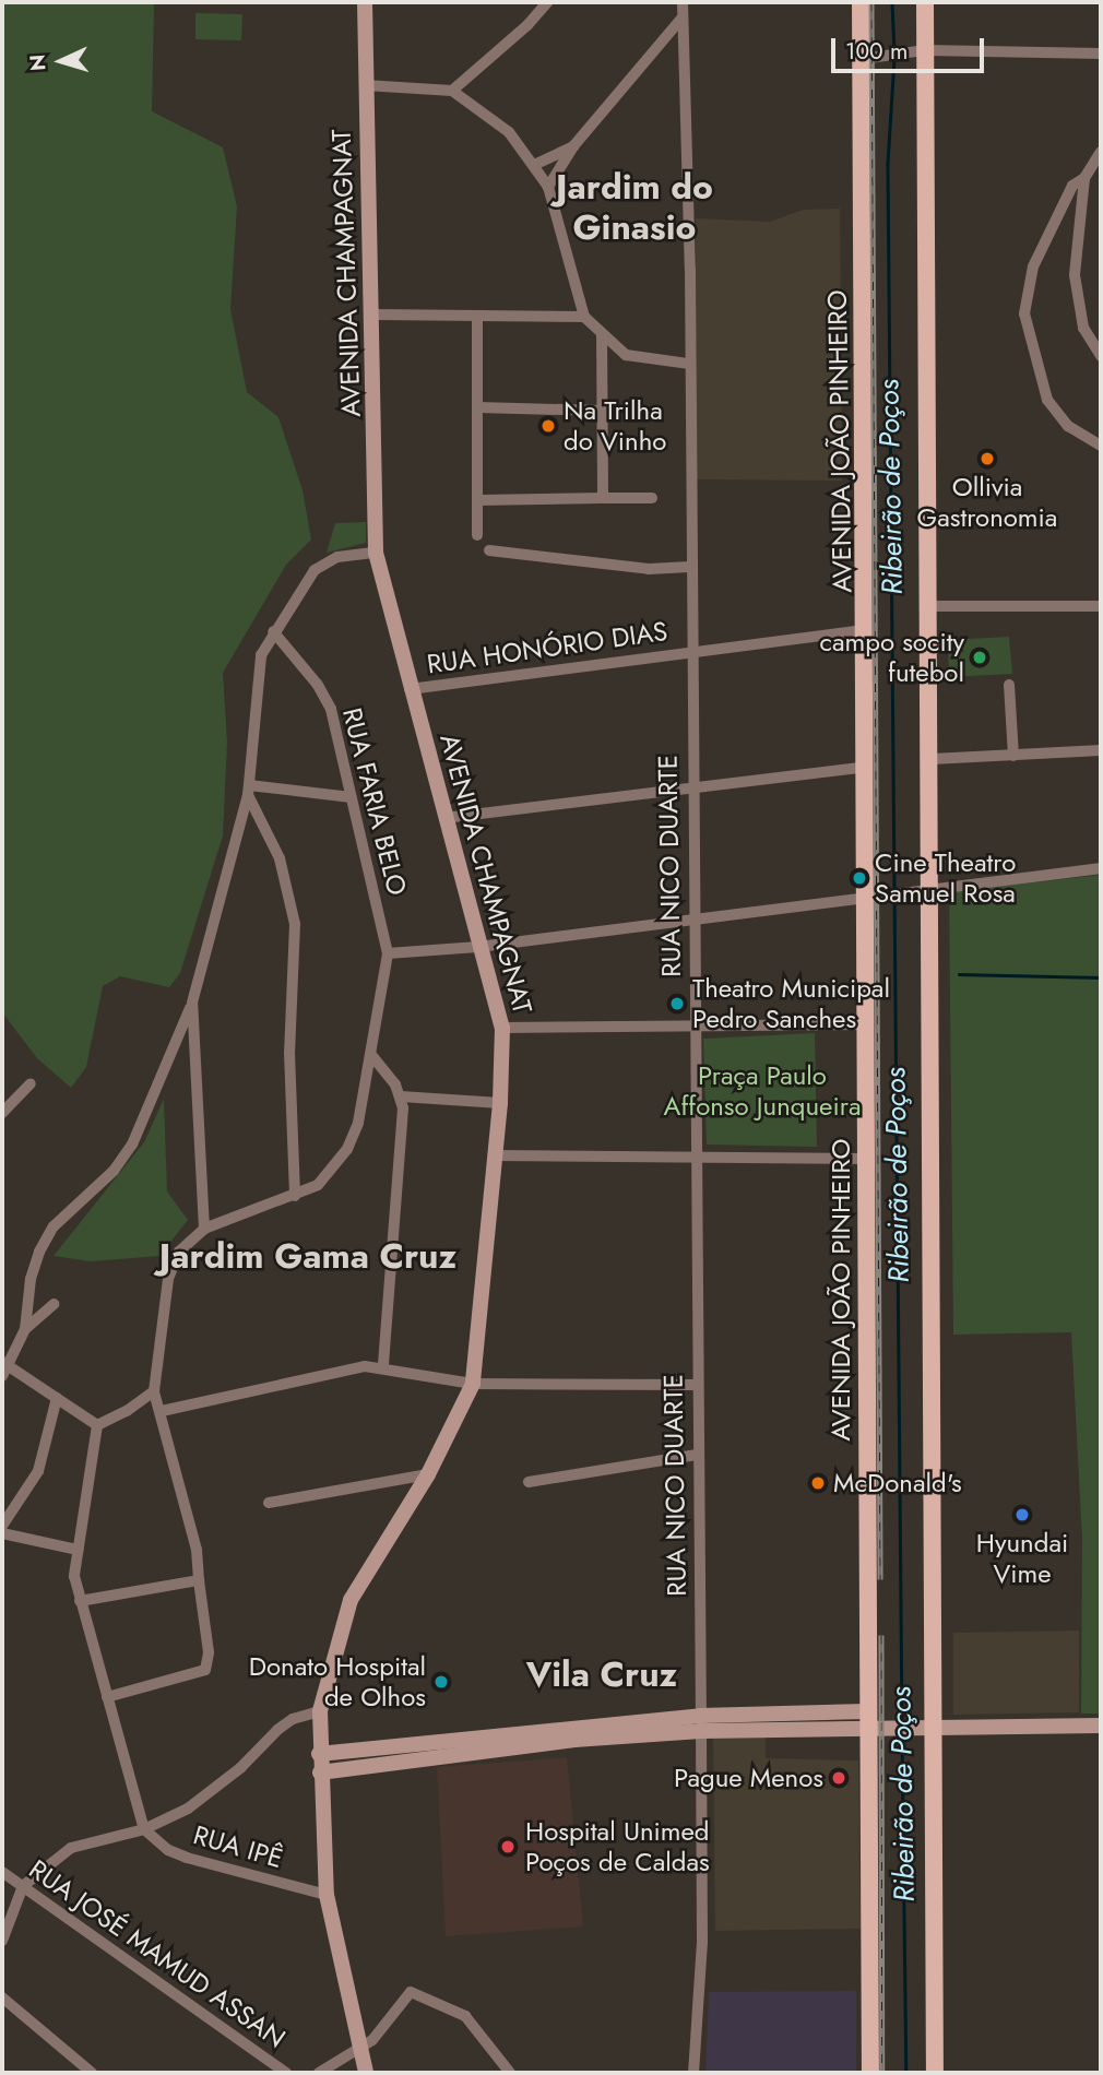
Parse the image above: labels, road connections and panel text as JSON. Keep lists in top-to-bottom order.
{
  "streets": {
    "main road": ["AVENIDA JOÃO PINHEIRO"],
    "street": [
      "AVENIDA CHAMPAGNAT",
      "RUA HONÓRIO DIAS",
      "RUA FARIA BELO",
      "RUA NICO DUARTE",
      "RUA IPÊ",
      "RUA JOSÉ MAMUD ASSAN"
    ]
  },
  "crossings": [
    ["AVENIDA CHAMPAGNAT", "RUA HONÓRIO DIAS"],
    ["AVENIDA CHAMPAGNAT", "RUA IPÊ"],
    ["AVENIDA JOÃO PINHEIRO", "RUA HONÓRIO DIAS"],
    ["RUA HONÓRIO DIAS", "RUA NICO DUARTE"]
  ],
  "districts": ["Jardim do Ginasio", "Jardim Gama Cruz", "Vila Cruz"],
  "water": ["Ribeirão de Poços"],
  "parks": ["Praça Paulo Affonso Junqueira"],
  "places": [
    "Na Trilha do Vinho",
    "Ollivia Gastronomia",
    "campo socity futebol",
    "Cine Theatro Samuel Rosa",
    "Theatro Municipal Pedro Sanches",
    "McDonald's",
    "Hyundai Vime",
    "Donato Hospital de Olhos",
    "Pague Menos",
    "Hospital Unimed Poços de Caldas"
  ],
  "scale_bar": "100 m",
  "north": "left"
}
